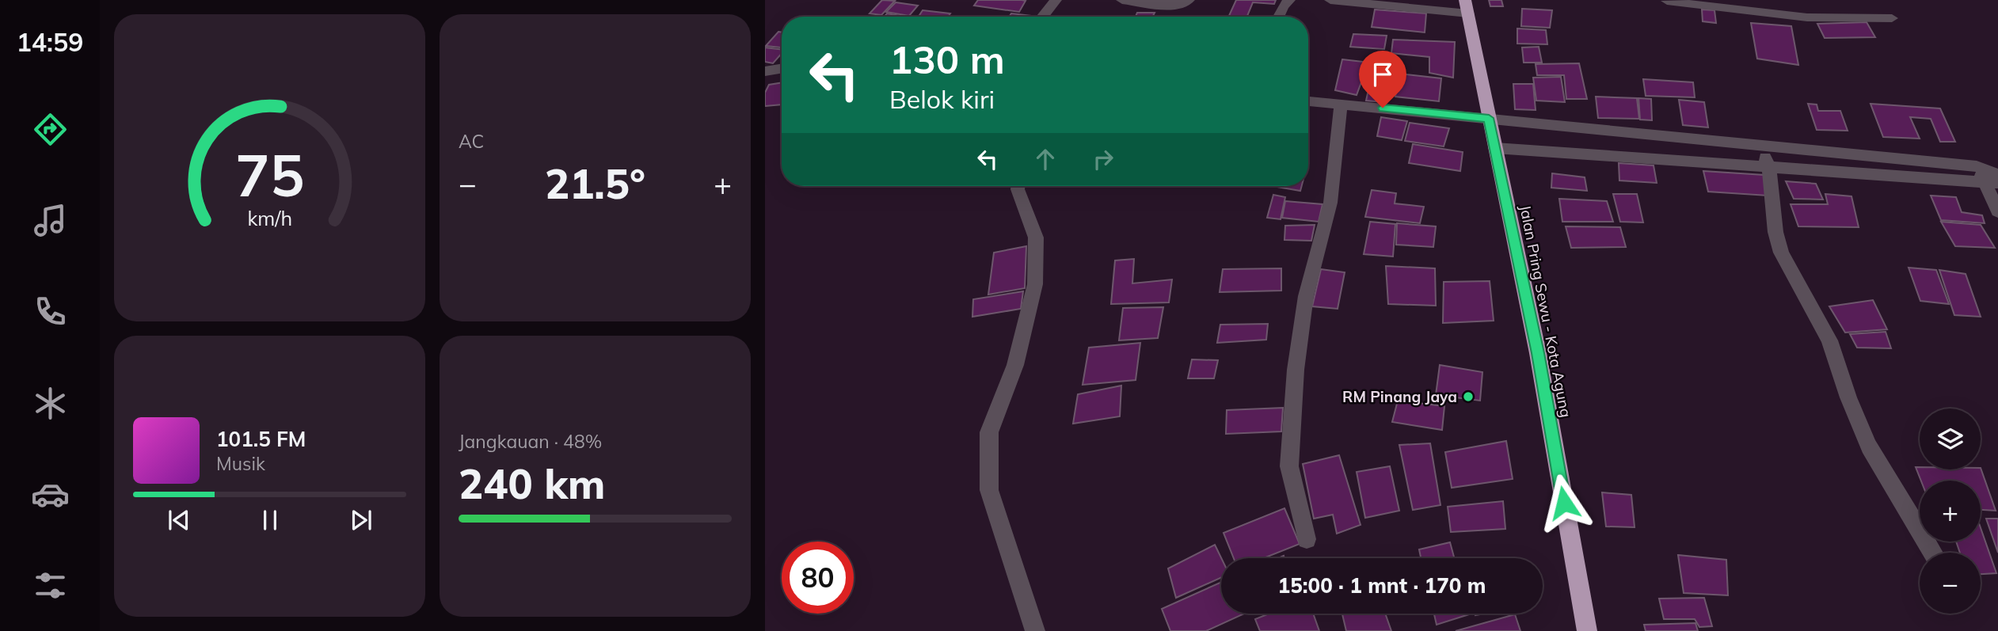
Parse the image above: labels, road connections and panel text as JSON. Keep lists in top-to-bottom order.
{
  "streets": {
    "highway": ["Jalan Pring Sewu - Kota Agung"]
  },
  "places": ["RM Pinang Jaya"],
  "page": {
    "tabs": "14:59",
    "tile": [
      "AC",
      ["Jangkauan · 48%", "240 km"]
    ],
    "turn": ["130 m", "Belok kiri"],
    "heat": ["−", "21.5°", "+"],
    "map_buttons": ["+", "−"],
    "song": ["101.5 FM", "Musik"],
    "limit": "80",
    "trip": "15:00 · 1 mnt · 170 m",
    "gauge": ["75", "km/h"]
  }
}
